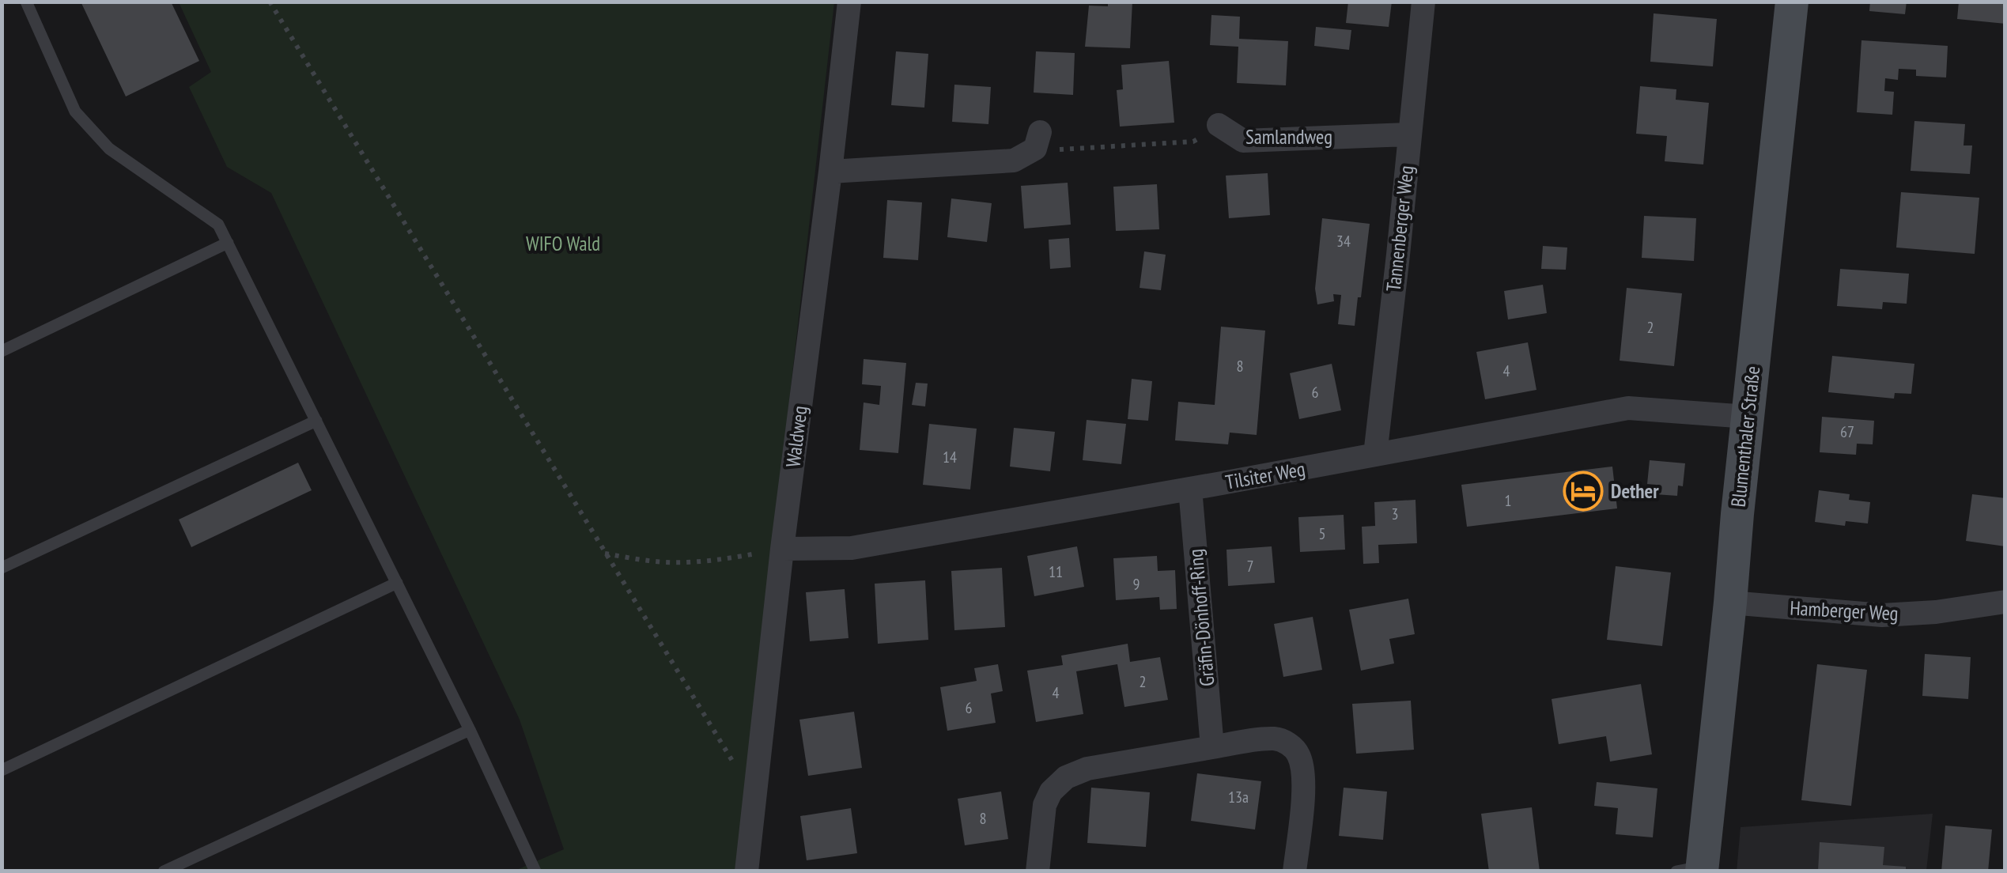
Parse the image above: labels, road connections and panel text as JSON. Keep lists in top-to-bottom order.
{
  "streets": {
    "main road": ["Blumenthaler Straße"],
    "street": [
      "Samlandweg",
      "Tannenberger Weg",
      "Waldweg",
      "Tilsiter Weg",
      "Hamberger Weg",
      "Gräfin-Dönhoff-Ring"
    ]
  },
  "crossings": [
    ["Samlandweg", "Tannenberger Weg"],
    ["Tannenberger Weg", "Tilsiter Weg"],
    ["Waldweg", "Tilsiter Weg"],
    ["Blumenthaler Straße", "Tilsiter Weg"],
    ["Blumenthaler Straße", "Hamberger Weg"],
    ["Tilsiter Weg", "Gräfin-Dönhoff-Ring"]
  ],
  "parks": ["WIFO Wald"],
  "places": {
    "hotel": ["Dether"]
  },
  "house_numbers": [
    "34",
    "2",
    "8",
    "4",
    "6",
    "67",
    "14",
    "1",
    "3",
    "5",
    "7",
    "11",
    "9",
    "2",
    "4",
    "6",
    "13a",
    "8"
  ]
}
